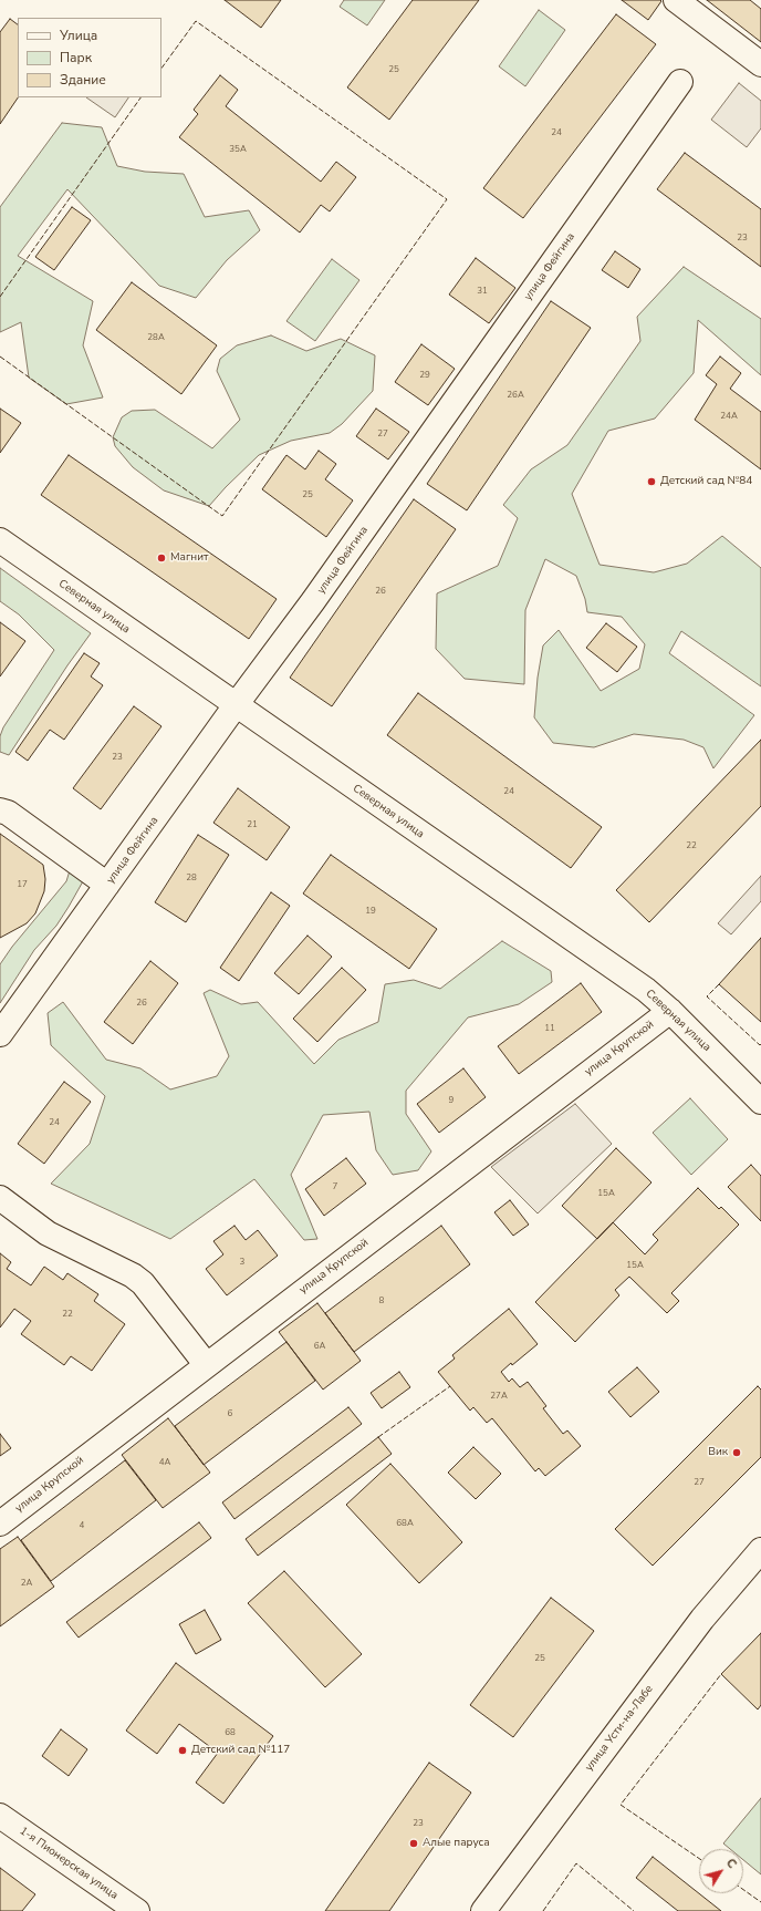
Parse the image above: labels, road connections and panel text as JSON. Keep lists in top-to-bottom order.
{
  "streets": {
    "street": [
      "улица Фейгина",
      "Северная улица",
      "улица Крупской",
      "улица Усти-на-Лабе",
      "1-я Пионерская улица"
    ]
  },
  "crossings": [
    ["улица Фейгина", "Северная улица"],
    ["Северная улица", "улица Крупской"]
  ],
  "places": [
    "Детский сад №84",
    "Магнит",
    "Вик",
    "Детский сад №117",
    "Алые паруса"
  ],
  "house_numbers": [
    "25",
    "24",
    "35А",
    "23",
    "31",
    "28А",
    "29",
    "26А",
    "24А",
    "27",
    "25",
    "26",
    "23",
    "24",
    "21",
    "22",
    "28",
    "17",
    "19",
    "26",
    "11",
    "9",
    "24",
    "7",
    "15А",
    "3",
    "15А",
    "8",
    "22",
    "6А",
    "27А",
    "6",
    "4А",
    "27",
    "68А",
    "4",
    "2А",
    "25",
    "68",
    "23"
  ],
  "legend": ["Улица", "Парк", "Здание"],
  "north": "top right"
}
